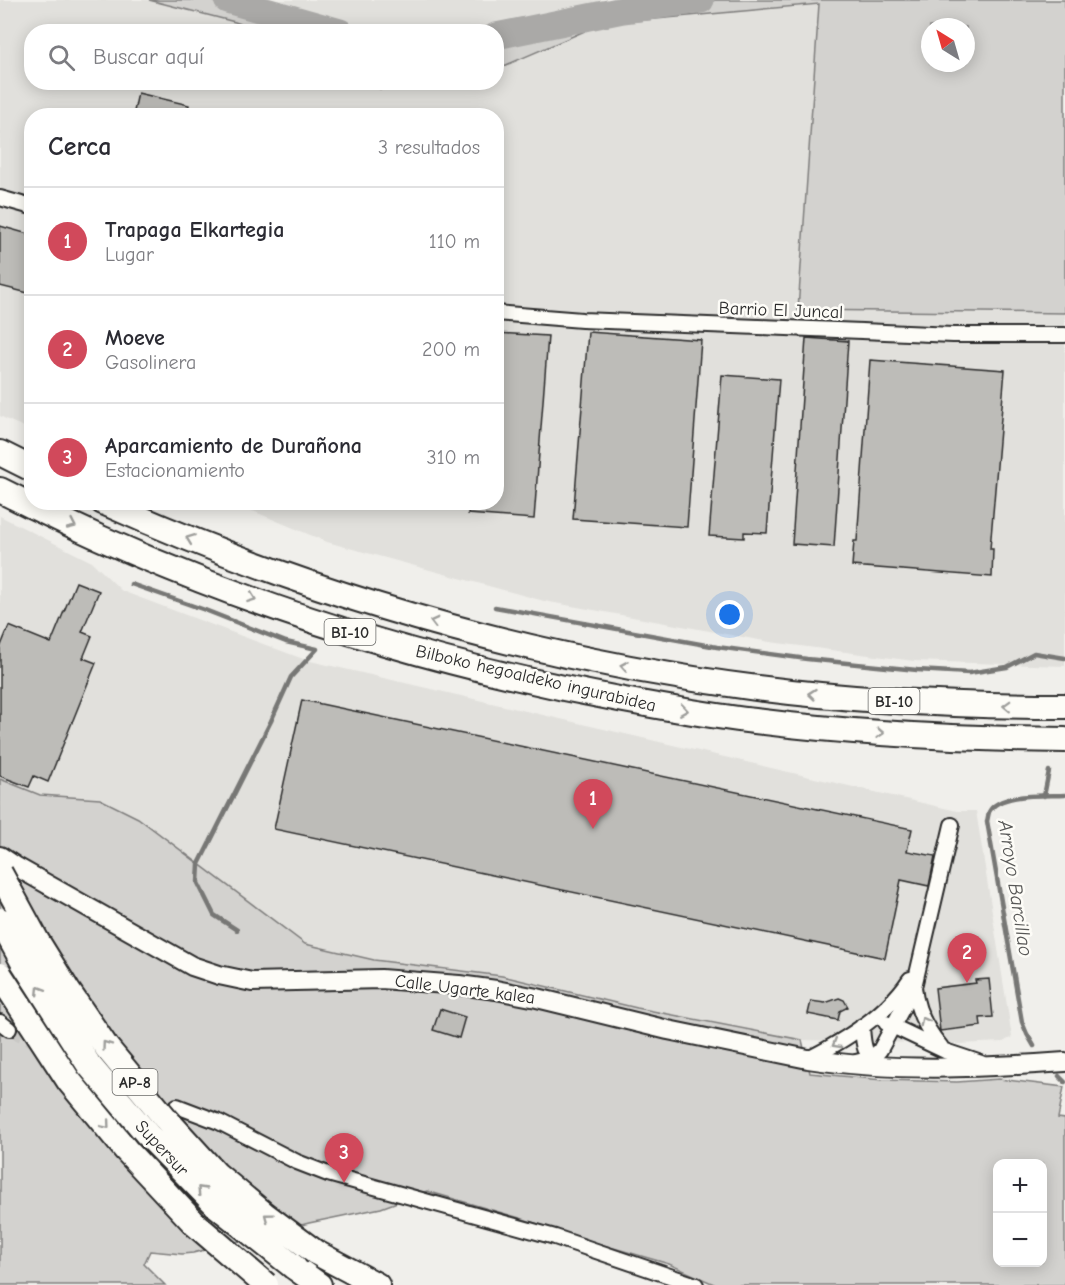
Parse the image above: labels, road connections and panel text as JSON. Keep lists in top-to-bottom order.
{
  "streets": {
    "highway": [
      "BI-10",
      "Bilboko hegoaldeko ingurabidea",
      "AP-8",
      "Supersur"
    ],
    "street": ["Barrio El Juncal", "Calle Ugarte kalea"]
  },
  "water": ["Arroyo Barcillao"],
  "north": "top left",
  "page": {
    "search": "Buscar aquí",
    "heading": ["Cerca", "3 resultados"],
    "list": [
      {
        "mark": "1",
        "name": "Trapaga Elkartegia",
        "note": "Lugar",
        "value": "110 m"
      },
      {
        "mark": "2",
        "name": "Moeve",
        "note": "Gasolinera",
        "value": "200 m"
      },
      {
        "mark": "3",
        "name": "Aparcamiento de Durañona",
        "note": "Estacionamiento",
        "value": "310 m"
      }
    ],
    "pins": ["1", "2", "3"],
    "map_buttons": ["+", "−"]
  }
}
